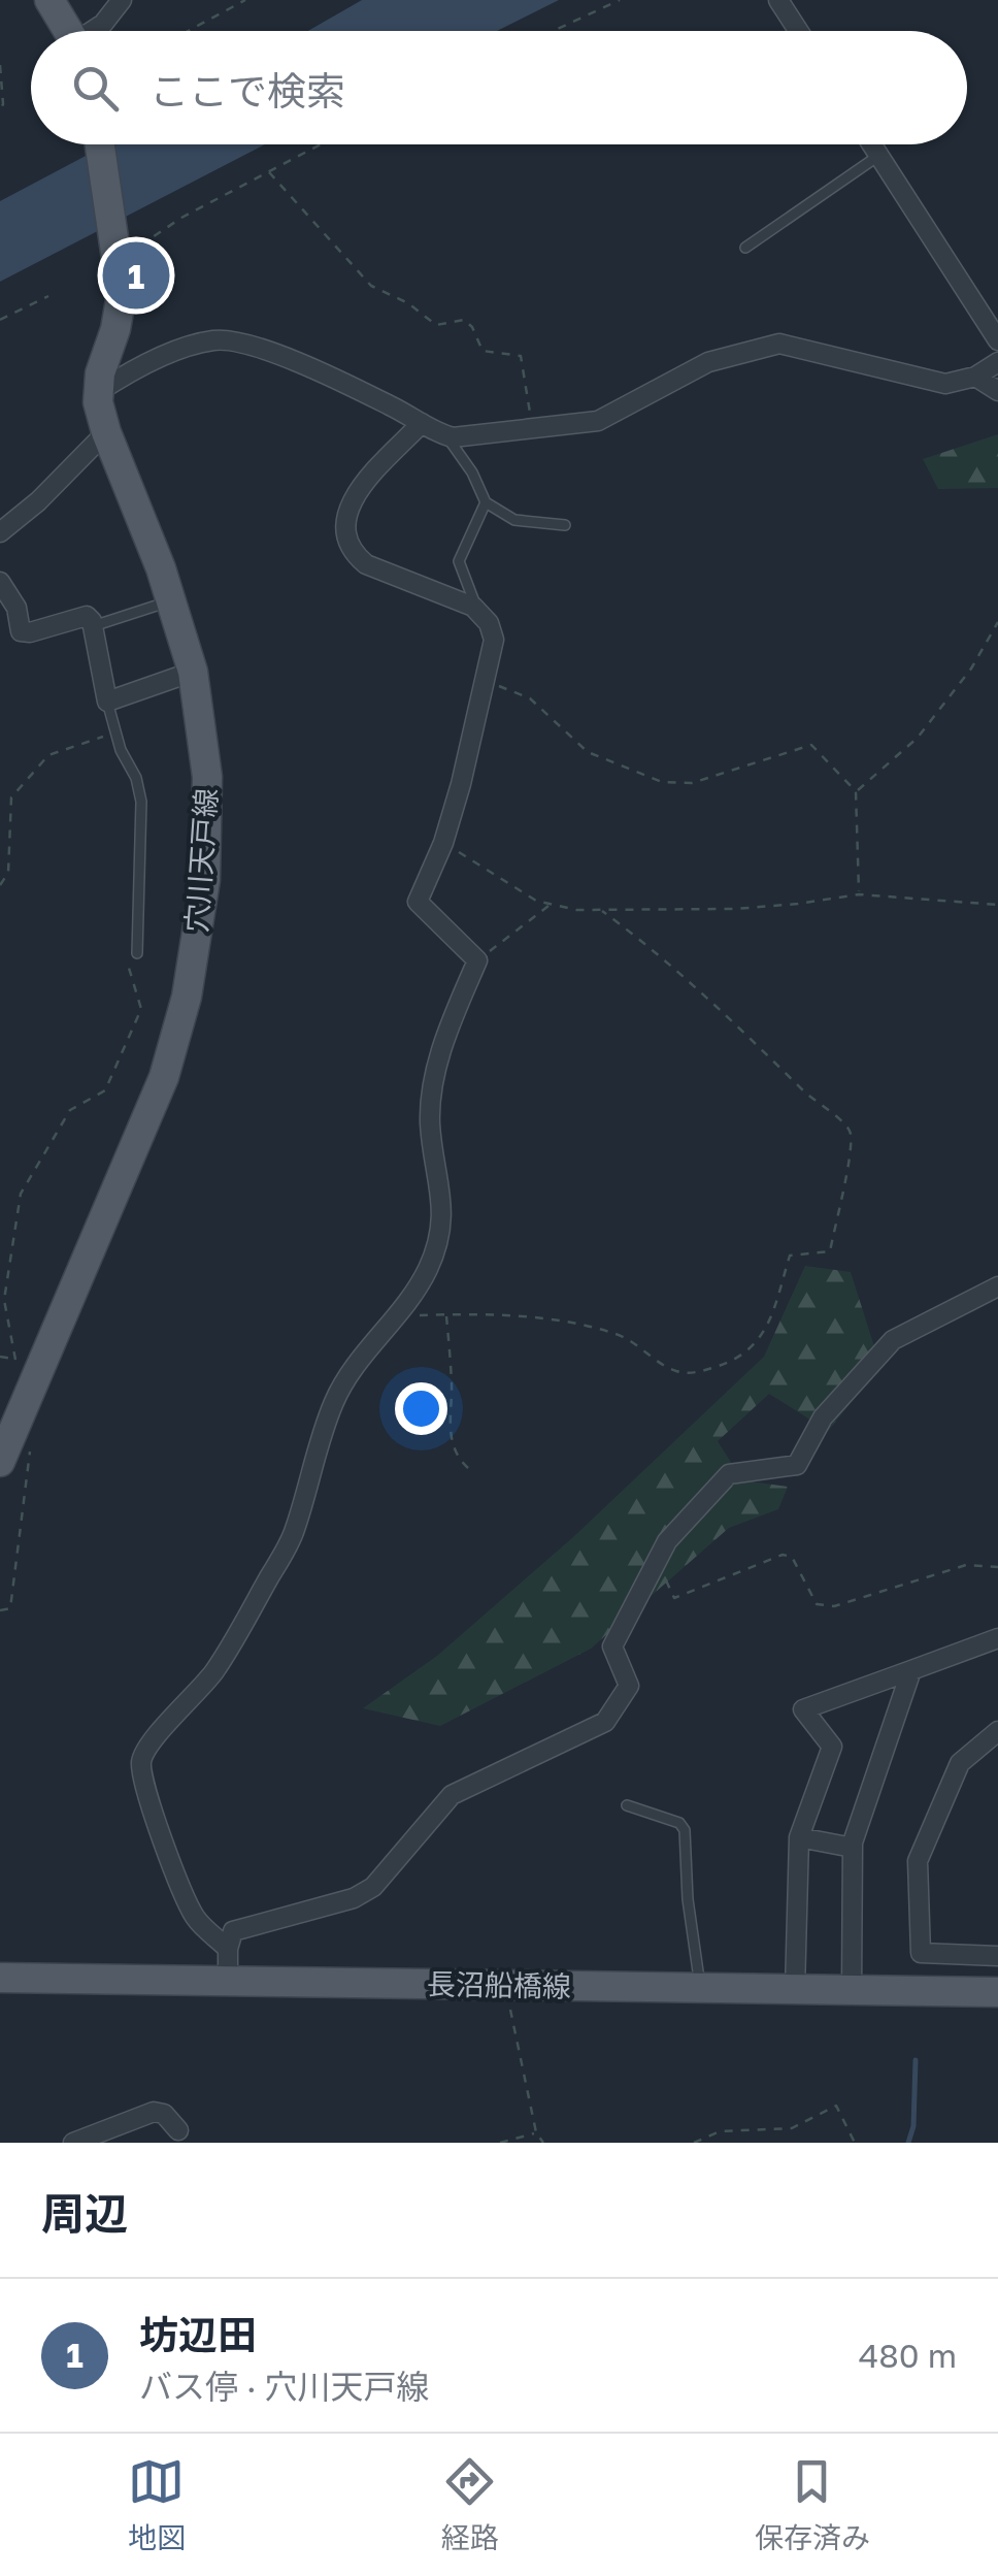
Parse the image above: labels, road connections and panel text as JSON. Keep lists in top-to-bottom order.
{
  "streets": {
    "main road": ["穴川天戸線", "長沼船橋線"]
  },
  "page": {
    "search": "ここで検索",
    "pins": "1",
    "heading": "周辺",
    "list": [
      {
        "mark": "1",
        "name": "坊辺田",
        "note": "バス停 · 穴川天戸線",
        "value": "480 m"
      }
    ],
    "nav": ["地図", "経路", "保存済み"]
  }
}
